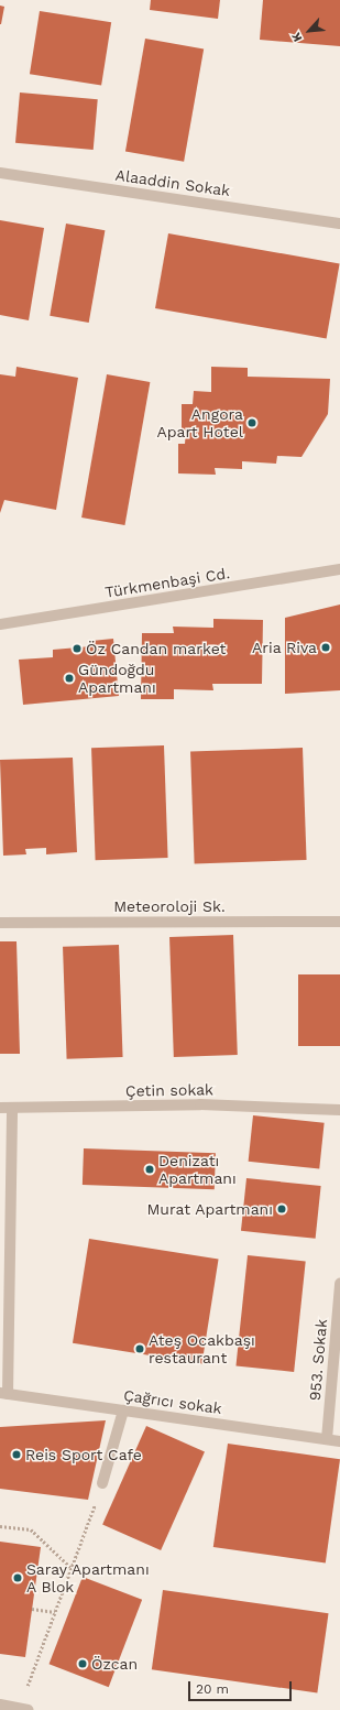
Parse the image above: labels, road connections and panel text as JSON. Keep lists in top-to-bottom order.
{
  "streets": {
    "street": [
      "Alaaddin Sokak",
      "Türkmenbaşi Cd.",
      "Meteoroloji Sk.",
      "Çetin sokak",
      "953. Sokak",
      "Çağrıcı sokak"
    ]
  },
  "crossings": [
    ["953. Sokak", "Çağrıcı sokak"]
  ],
  "places": [
    "Angora Apart Hotel",
    "Aria Riva",
    "Öz Candan market",
    "Gündoğdu Apartmanı",
    "Denizatı Apartmanı",
    "Murat Apartmanı",
    "Ateş Ocakbaşı restaurant",
    "Reis Sport Cafe",
    "Saray Apartmanı A Blok",
    "Özcan"
  ],
  "scale_bar": "20 m",
  "north": "bottom left"
}
